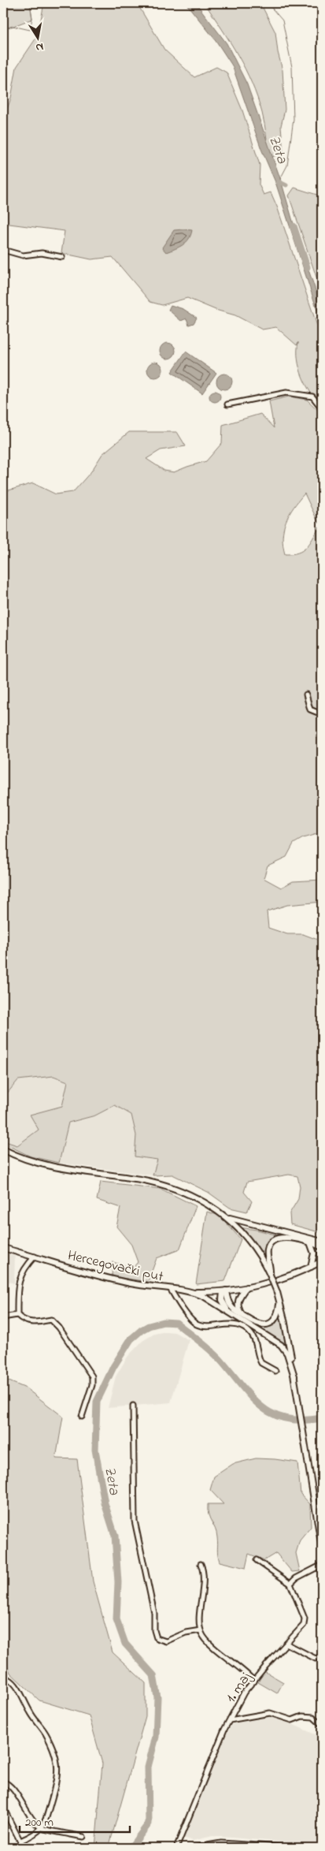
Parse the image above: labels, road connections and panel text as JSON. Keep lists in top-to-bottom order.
{
  "streets": {
    "main road": ["Hercegovački put"],
    "street": ["1. maj"]
  },
  "water": ["Zeta"],
  "scale_bar": "200 m",
  "north": "bottom"
}
